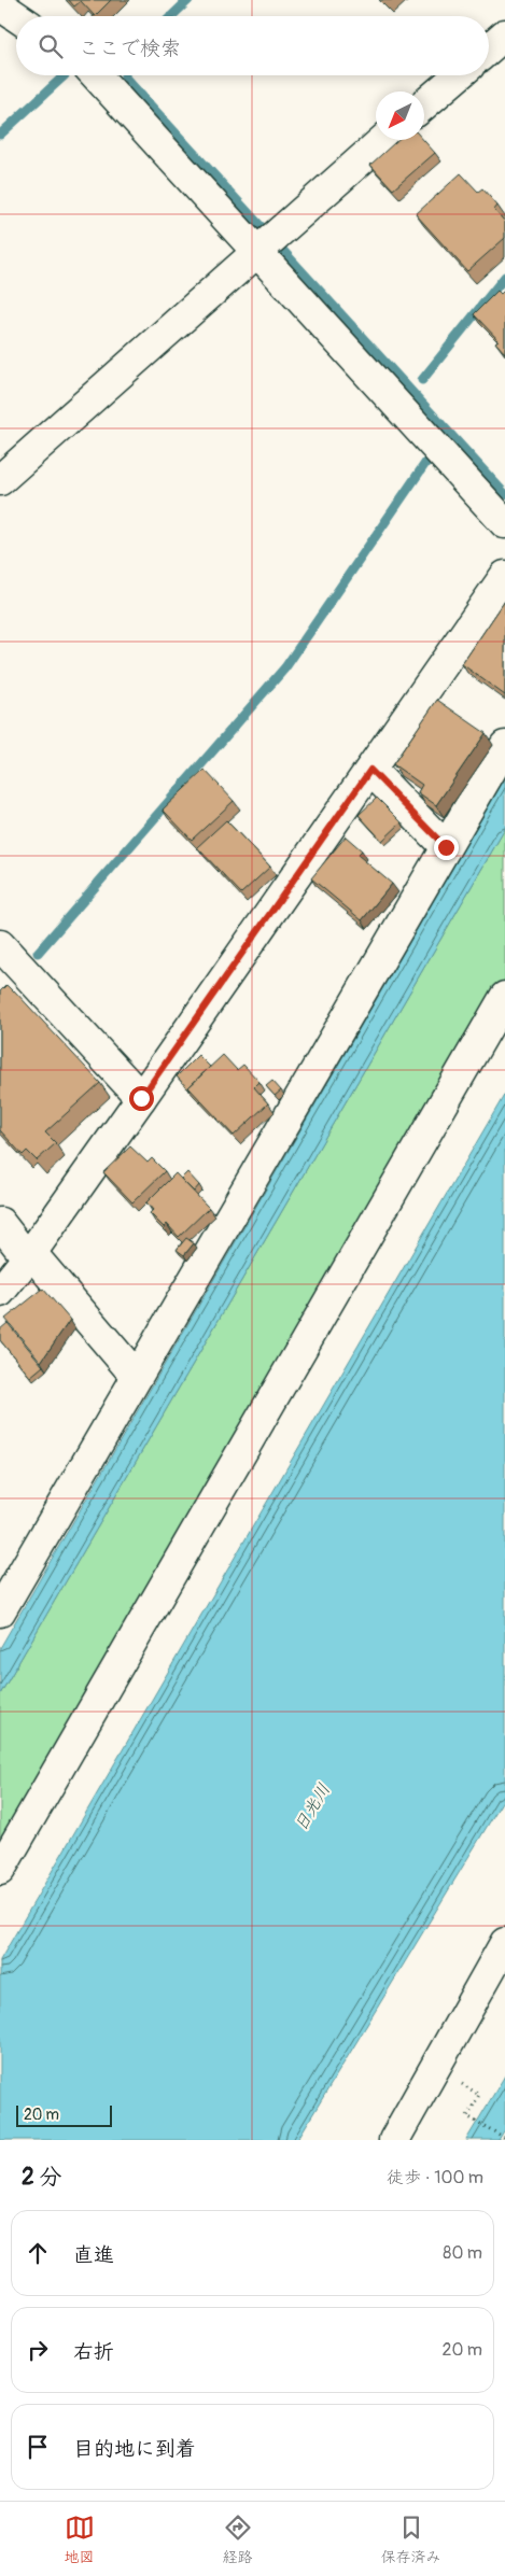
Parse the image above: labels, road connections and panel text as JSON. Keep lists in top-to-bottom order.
{
  "water": ["日光川"],
  "scale_bar": "20 m",
  "north": "bottom left",
  "page": {
    "search": "ここで検索",
    "scale": "20 m",
    "heading": ["2 分", "徒歩 · 100 m"],
    "list": [
      ["直進", "80 m"],
      ["右折", "20 m"],
      "目的地に到着"
    ],
    "nav": ["地図", "経路", "保存済み"]
  }
}
